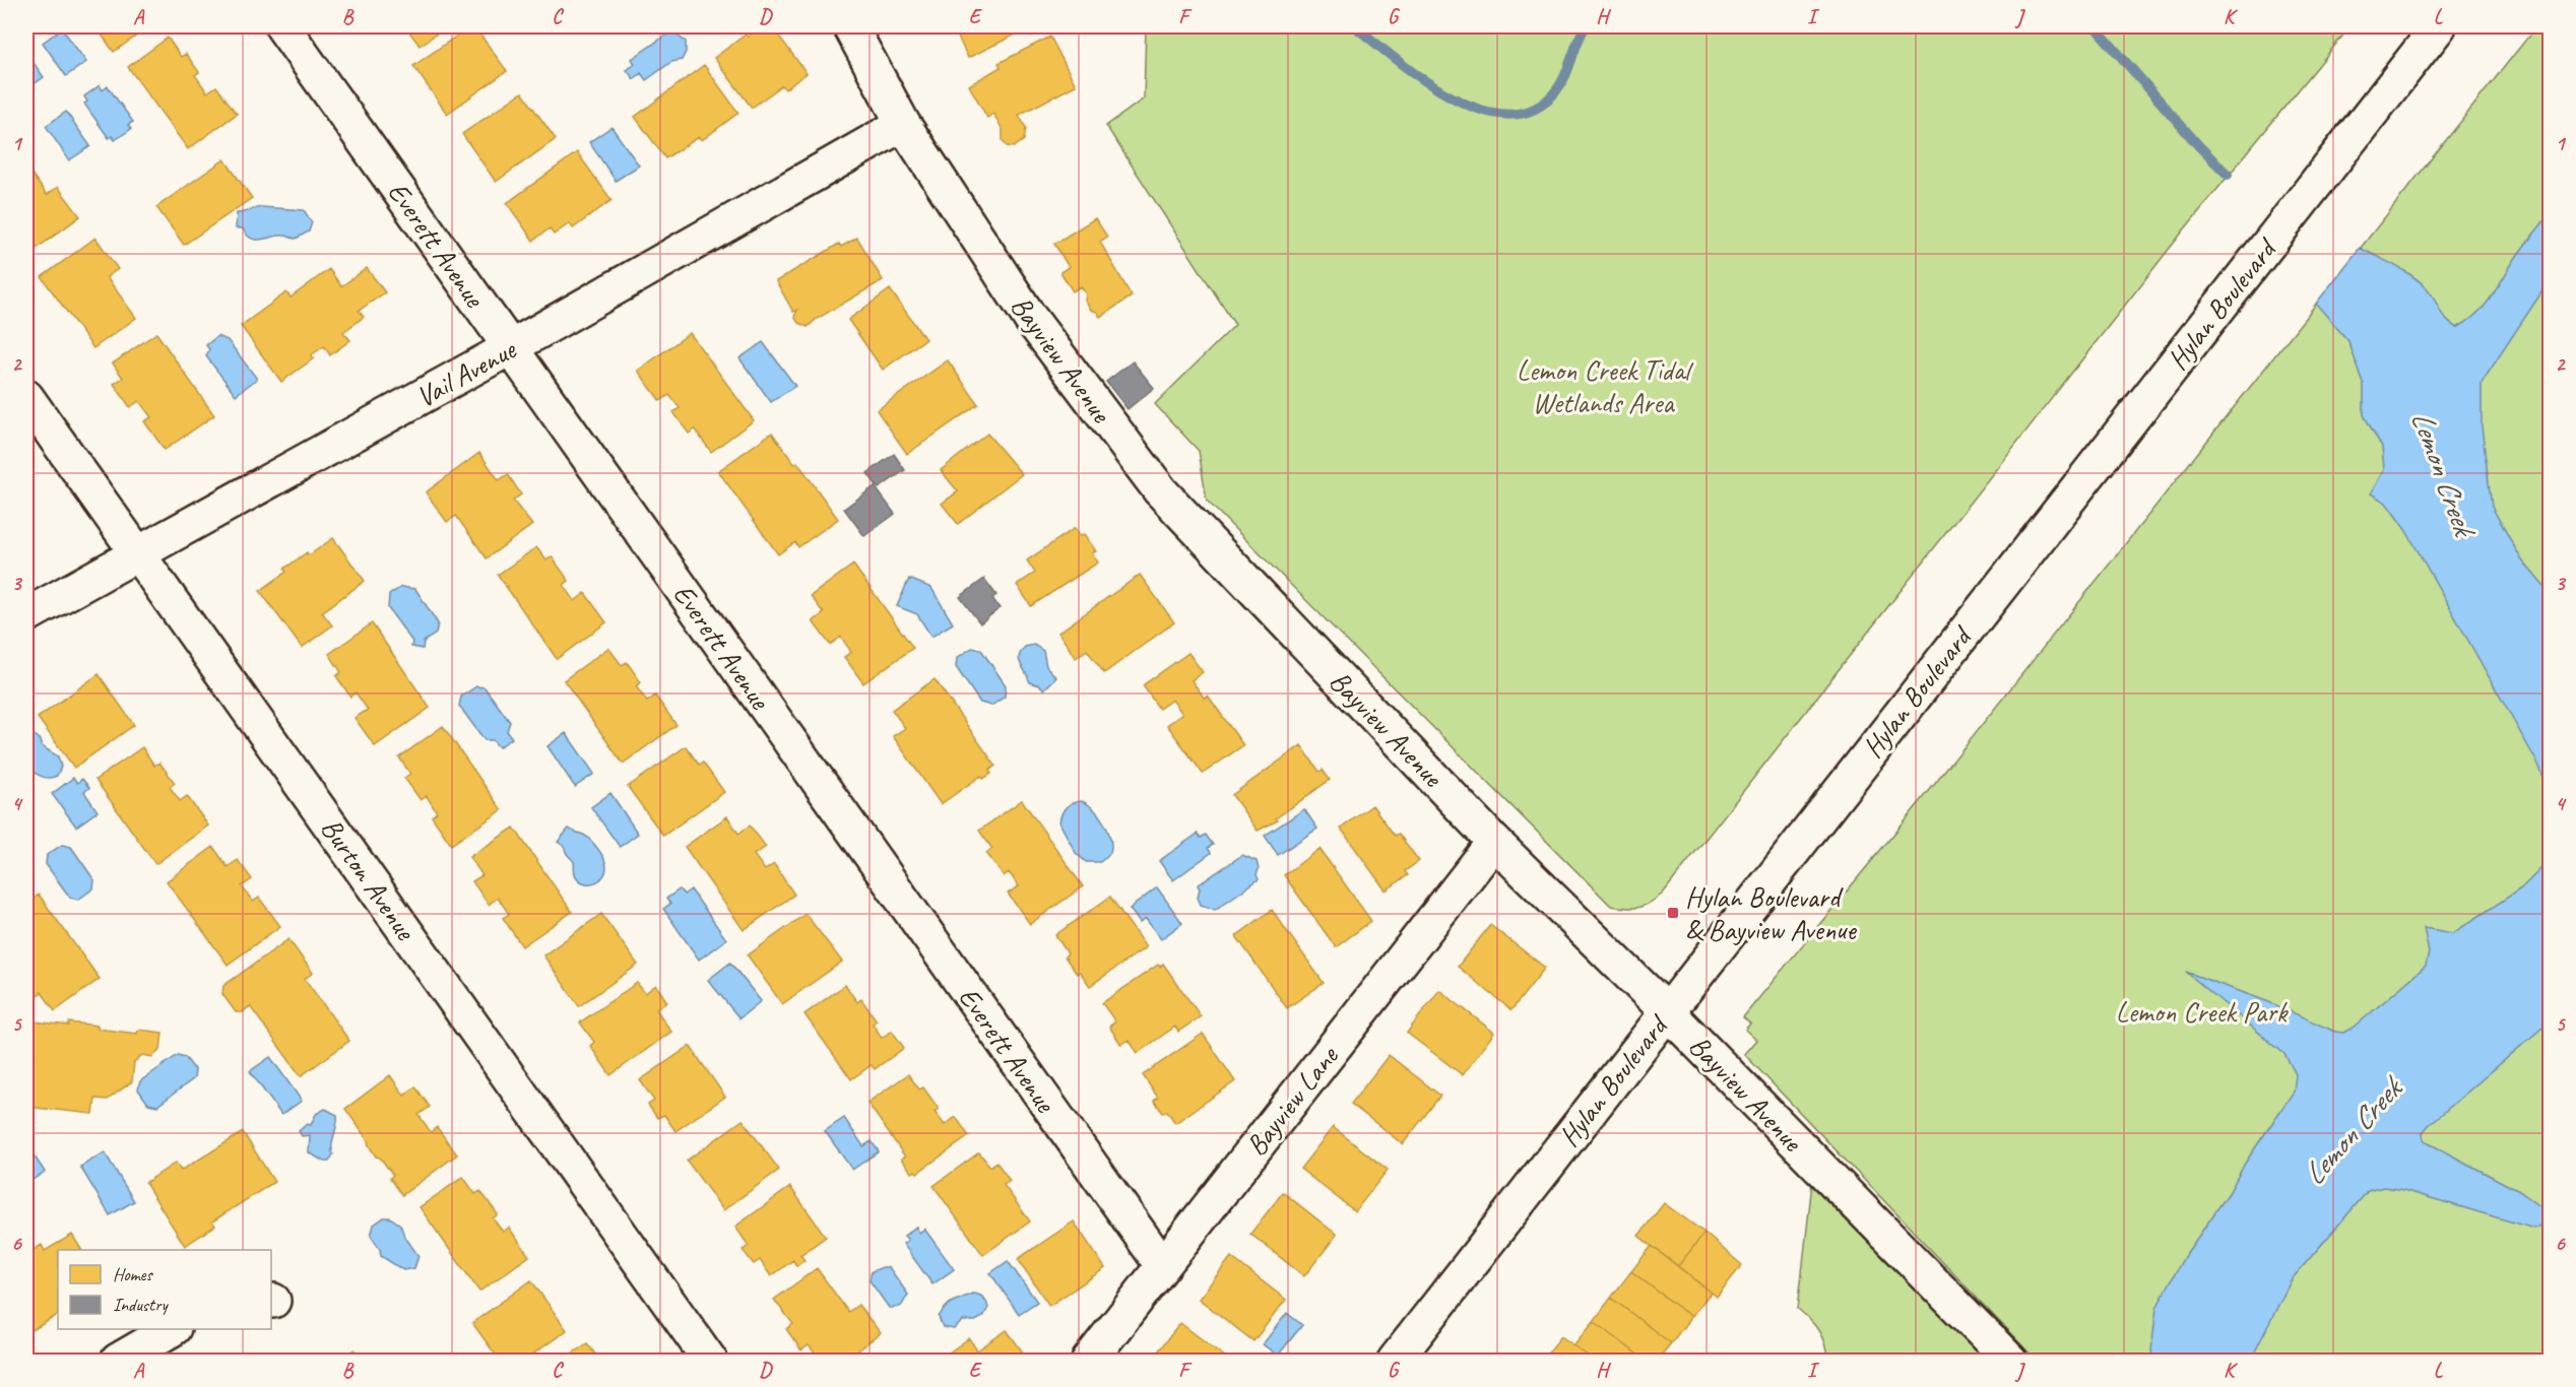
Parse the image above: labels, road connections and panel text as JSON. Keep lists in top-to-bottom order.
{
  "streets": {
    "street": [
      "Everett Avenue",
      "Hylan Boulevard",
      "Bayview Avenue",
      "Vail Avenue",
      "Burton Avenue",
      "Bayview Lane"
    ]
  },
  "crossings": [
    ["Everett Avenue", "Vail Avenue"],
    ["Everett Avenue", "Bayview Lane"],
    ["Hylan Boulevard", "Bayview Avenue"],
    ["Bayview Avenue", "Vail Avenue"],
    ["Bayview Avenue", "Bayview Lane"],
    ["Vail Avenue", "Burton Avenue"]
  ],
  "water": ["Lemon Creek"],
  "parks": ["Lemon Creek Tidal Wetlands Area", "Lemon Creek Park"],
  "places": {
    "transit": ["Hylan Boulevard & Bayview Avenue"]
  },
  "legend": ["Homes", "Industry"],
  "grid": {
    "columns": [
      "A",
      "B",
      "C",
      "D",
      "E",
      "F",
      "G",
      "H",
      "I",
      "J",
      "K",
      "L"
    ],
    "rows": [
      "1",
      "2",
      "3",
      "4",
      "5",
      "6"
    ]
  }
}
